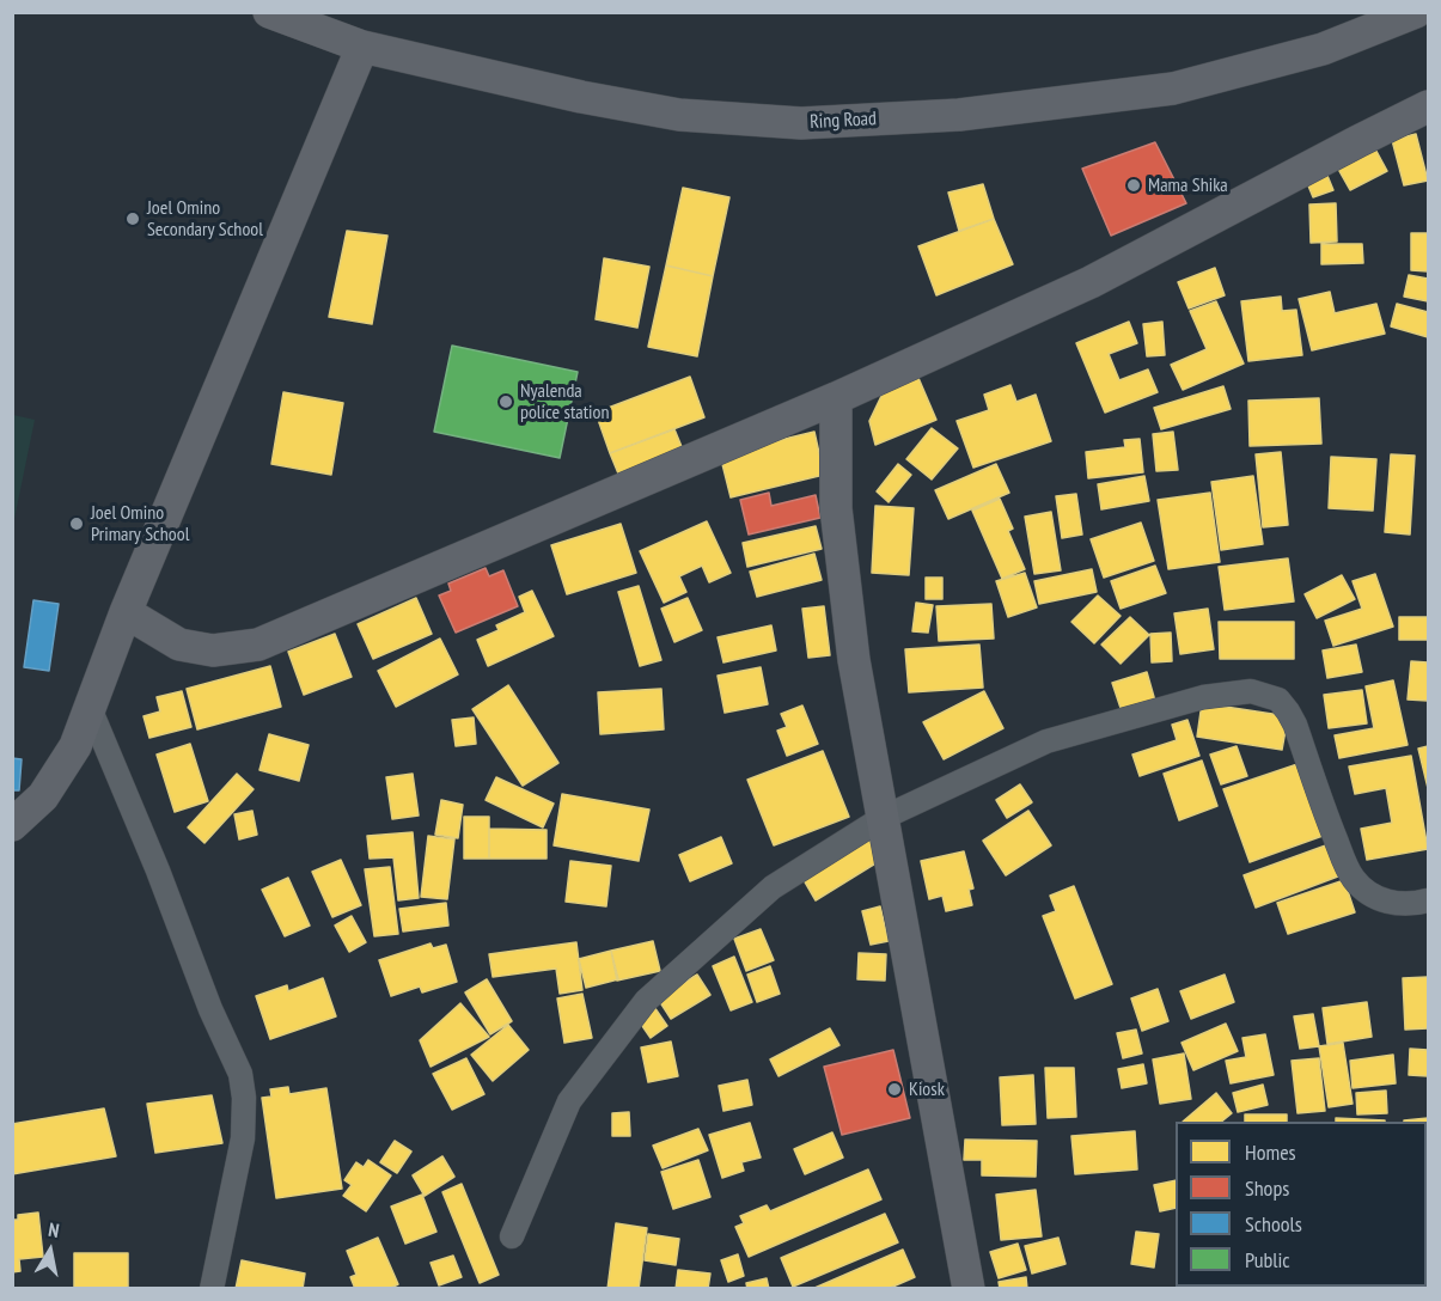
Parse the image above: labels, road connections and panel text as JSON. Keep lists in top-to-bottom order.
{
  "streets": {
    "street": ["Ring Road"]
  },
  "places": [
    "Mama Shika",
    "Joel Omino Secondary School",
    "Nyalenda police station",
    "Joel Omino Primary School",
    "Kiosk"
  ],
  "legend": [
    "Homes",
    "Shops",
    "Schools",
    "Public"
  ],
  "north": "top"
}
